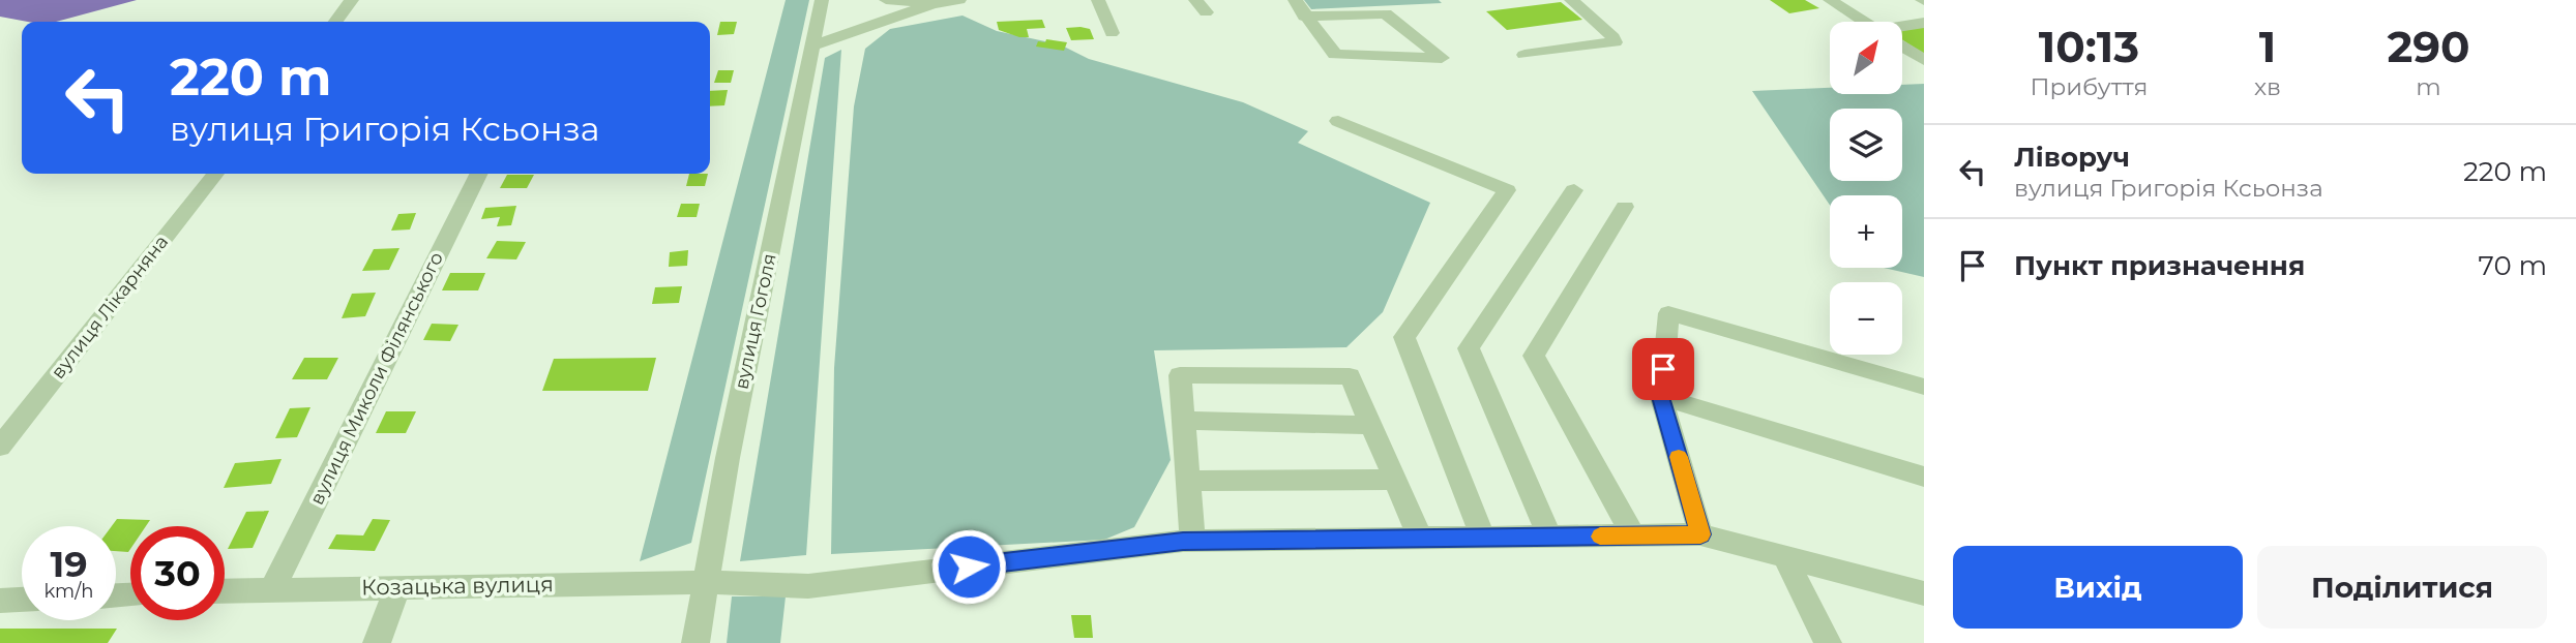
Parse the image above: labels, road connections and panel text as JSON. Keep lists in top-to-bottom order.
{
  "streets": {
    "street": [
      "вулиця Лікарняна",
      "вулиця Гоголя",
      "вулиця Миколи Філянського",
      "Козацька вулиця"
    ]
  },
  "crossings": [
    ["вулиця Гоголя", "Козацька вулиця"],
    ["вулиця Миколи Філянського", "Козацька вулиця"]
  ],
  "north": "top right",
  "page": {
    "eta": [
      "10:13",
      "Прибуття",
      "1",
      "хв",
      "290",
      "m"
    ],
    "map_buttons": ["+", "−"],
    "turn": ["220 m", "вулиця Григорія Ксьонза"],
    "list": [
      {
        "name": "Ліворуч",
        "note": "вулиця Григорія Ксьонза",
        "value": "220 m"
      },
      {
        "name": "Пункт призначення",
        "value": "70 m"
      }
    ],
    "speed": "19 km/h",
    "limit": "30",
    "buttons": ["Вихід", "Поділитися"]
  }
}
